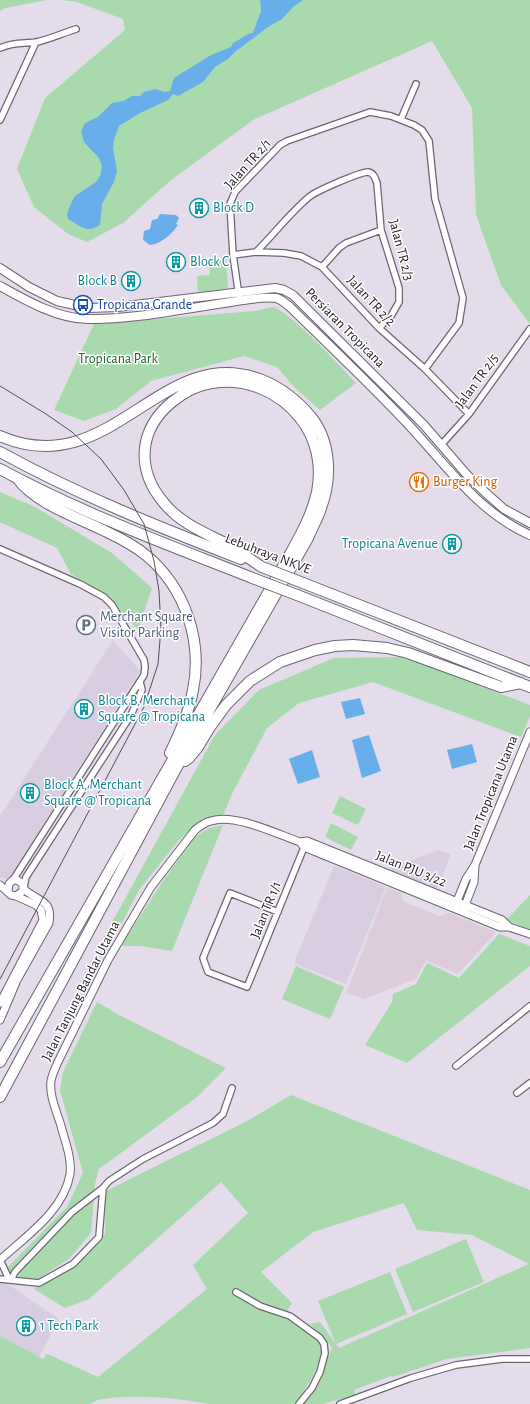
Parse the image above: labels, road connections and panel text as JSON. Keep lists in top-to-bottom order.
{
  "streets": {
    "highway": ["Lebuhraya NKVE"],
    "main road": ["Persiaran Tropicana"],
    "street": [
      "Jalan TR 2/1",
      "Jalan TR 2/3",
      "Jalan TR 2/2",
      "Jalan TR 2/5",
      "Jalan Tropicana Utama",
      "Jalan PJU 3/22",
      "Jalan TR 1/1",
      "Jalan Tanjung Bandar Utama"
    ]
  },
  "crossings": [
    ["Jalan TR 2/1", "Jalan TR 2/2"],
    ["Jalan TR 2/1", "Persiaran Tropicana"],
    ["Jalan TR 2/3", "Jalan TR 2/2"],
    ["Jalan TR 2/2", "Jalan TR 2/5"],
    ["Persiaran Tropicana", "Jalan TR 2/5"],
    ["Jalan Tropicana Utama", "Jalan PJU 3/22"],
    ["Jalan PJU 3/22", "Jalan TR 1/1"],
    ["Jalan PJU 3/22", "Jalan Tanjung Bandar Utama"]
  ],
  "parks": ["Tropicana Park"],
  "places": {
    "building": [
      "Block D",
      "Block C",
      "Block B",
      "Tropicana Avenue",
      "Block B, Merchant Square @ Tropicana",
      "Block A, Merchant Square @ Tropicana",
      "1 Tech Park"
    ],
    "bus stop": ["Tropicana Grande"],
    "restaurant": ["Burger King"],
    "parking": ["Merchant Square Visitor Parking"]
  }
}
